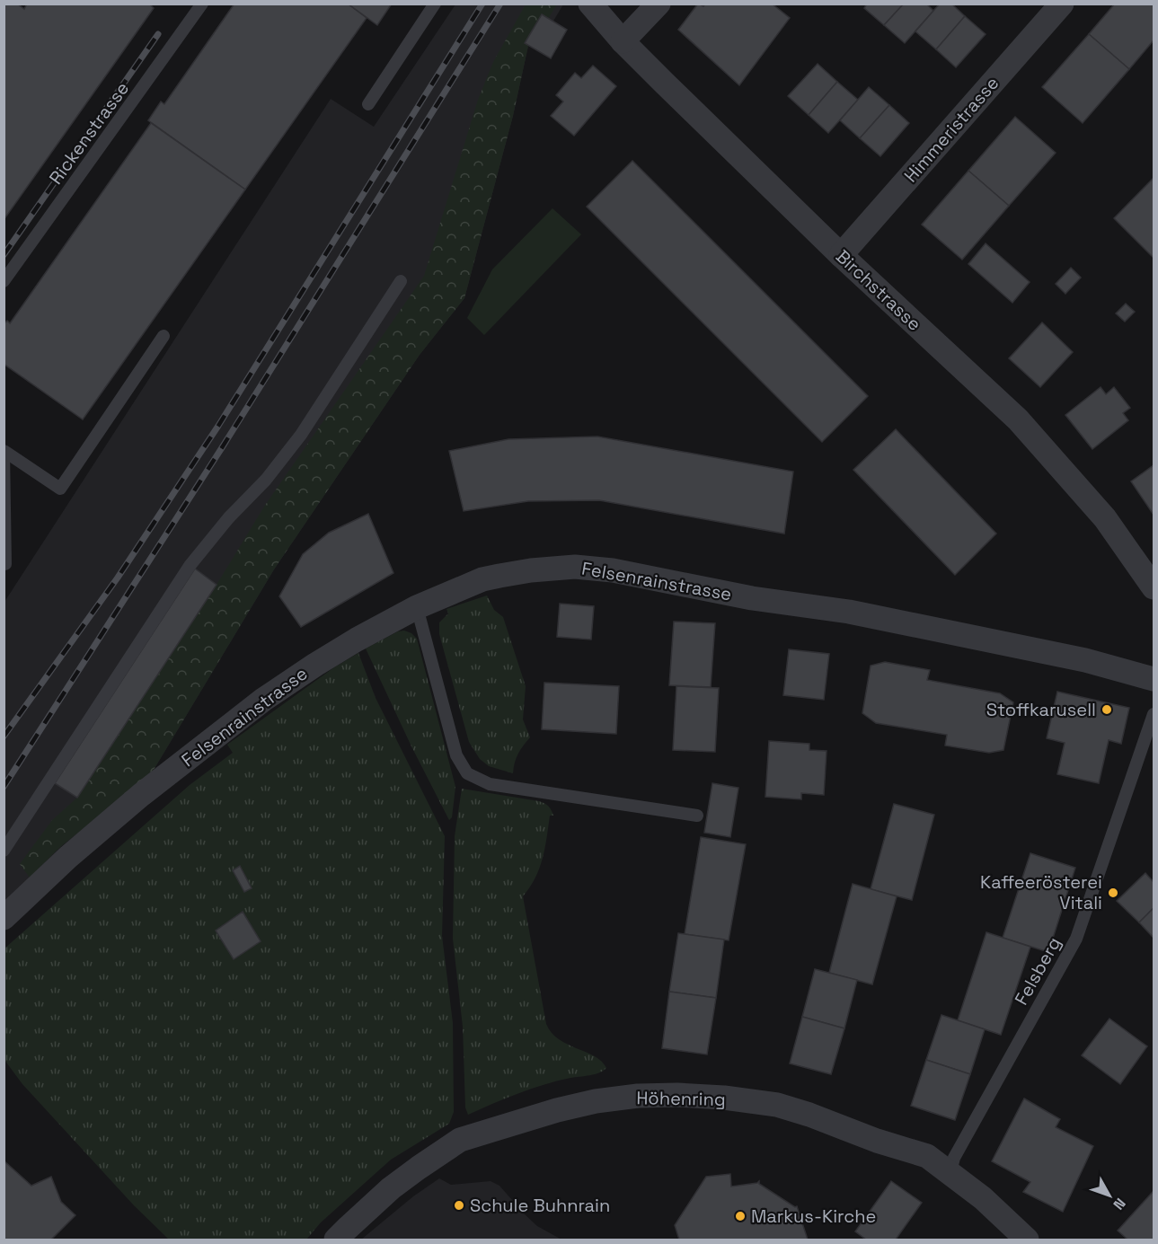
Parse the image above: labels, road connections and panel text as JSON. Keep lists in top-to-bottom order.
{
  "streets": {
    "street": [
      "Himmeristrasse",
      "Birchstrasse",
      "Felsenrainstrasse",
      "Höhenring"
    ],
    "lane": ["Rickenstrasse", "Felsberg"]
  },
  "crossings": [
    ["Himmeristrasse", "Birchstrasse"],
    ["Felsberg", "Höhenring"]
  ],
  "places": [
    "Stoffkarusell",
    "Kaffeerösterei Vitali",
    "Schule Buhnrain",
    "Markus-Kirche"
  ],
  "north": "bottom right"
}
